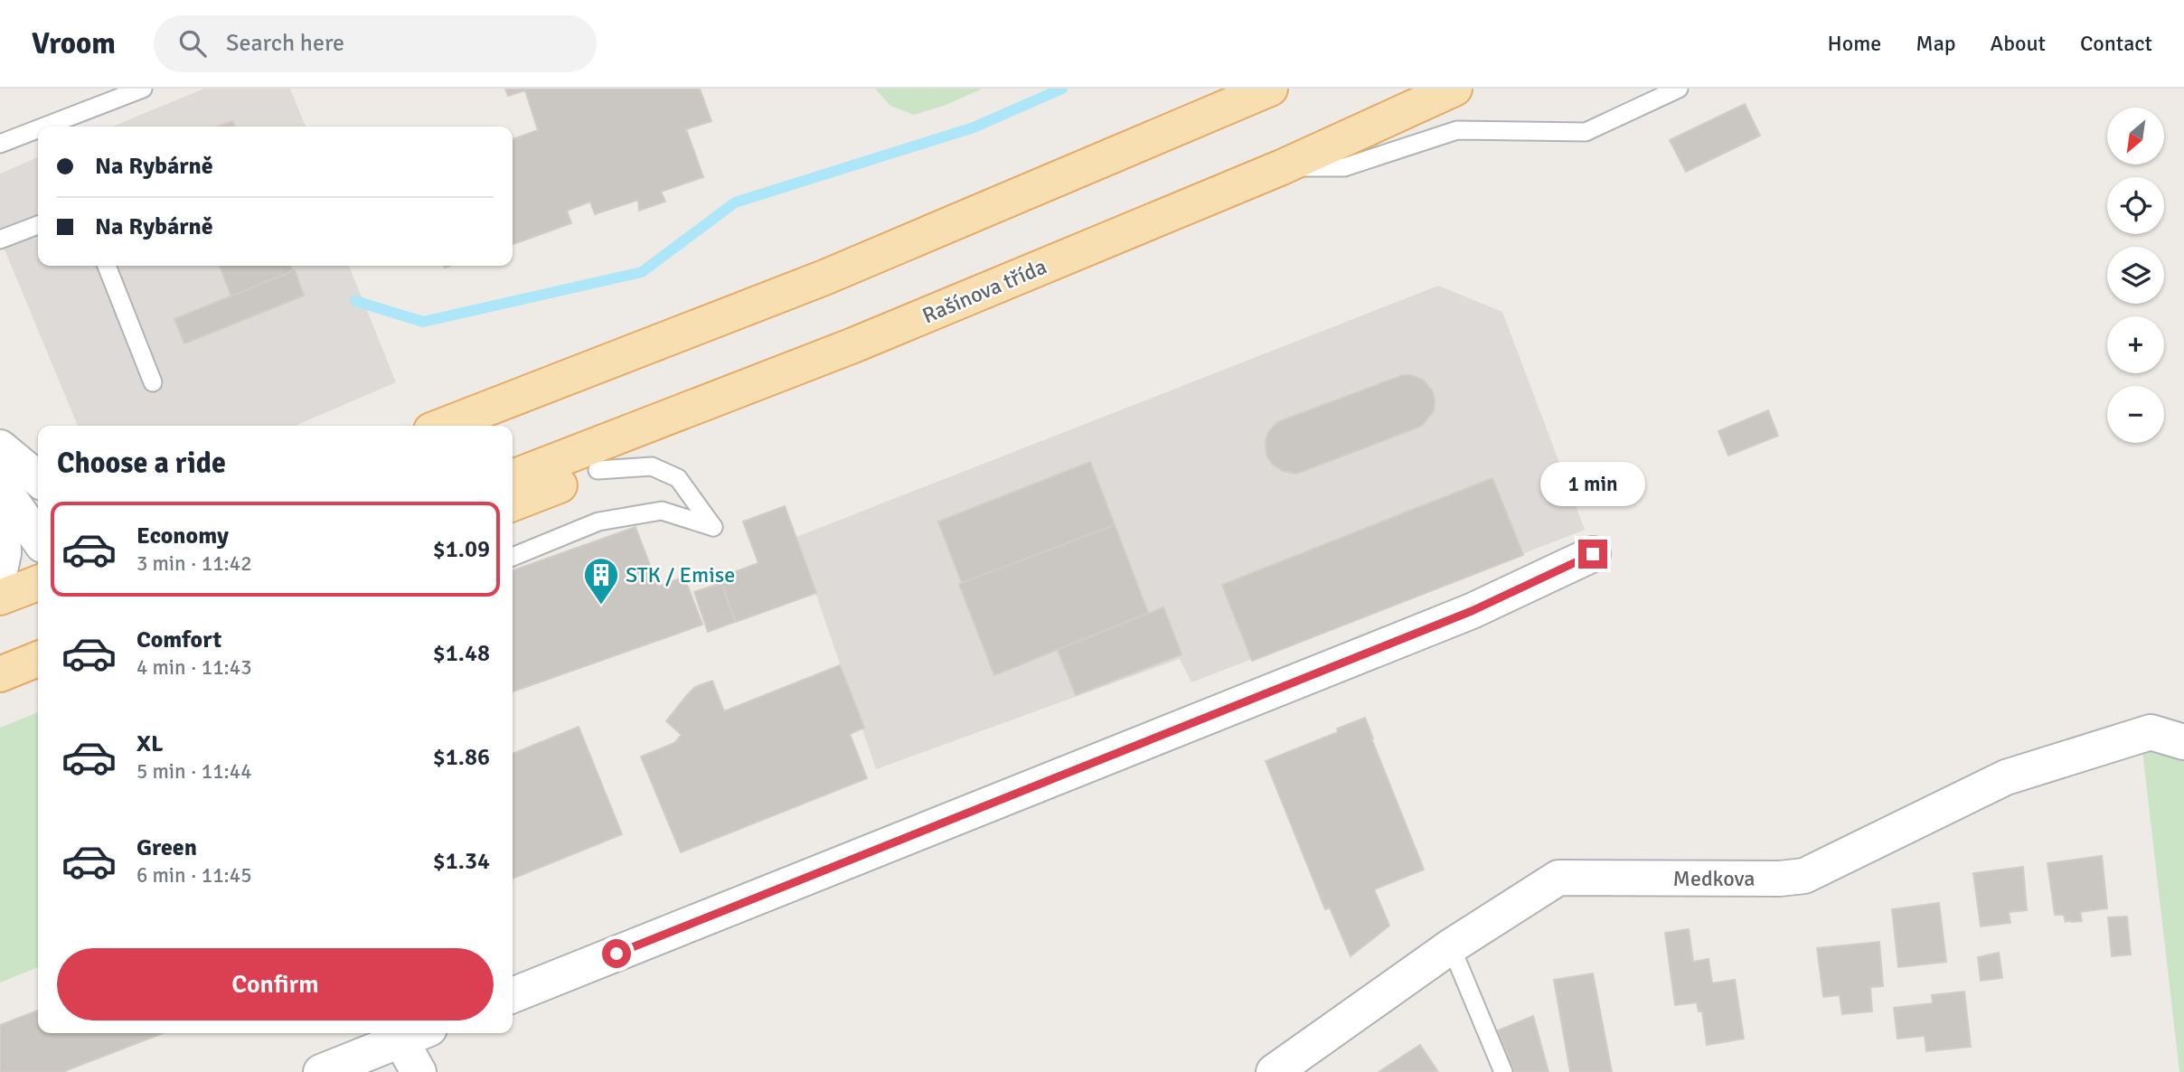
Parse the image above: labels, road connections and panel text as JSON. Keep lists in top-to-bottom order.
{
  "streets": {
    "main road": ["Rašínova třída"],
    "street": ["Medkova"]
  },
  "places": {
    "building": ["STK / Emise"]
  },
  "north": "bottom left",
  "page": {
    "header": "Vroom",
    "search": "Search here",
    "nav": [
      "Home",
      "Map",
      "About",
      "Contact"
    ],
    "map_buttons": ["+", "−"],
    "banner": ["Na Rybárně", "Na Rybárně"],
    "heading": "Choose a ride",
    "bubble": "1 min",
    "list": [
      {
        "name": "Economy",
        "note": "3 min · 11:42",
        "value": "$1.09"
      },
      {
        "name": "Comfort",
        "note": "4 min · 11:43",
        "value": "$1.48"
      },
      {
        "name": "XL",
        "note": "5 min · 11:44",
        "value": "$1.86"
      },
      {
        "name": "Green",
        "note": "6 min · 11:45",
        "value": "$1.34"
      }
    ],
    "buttons": "Confirm"
  }
}
